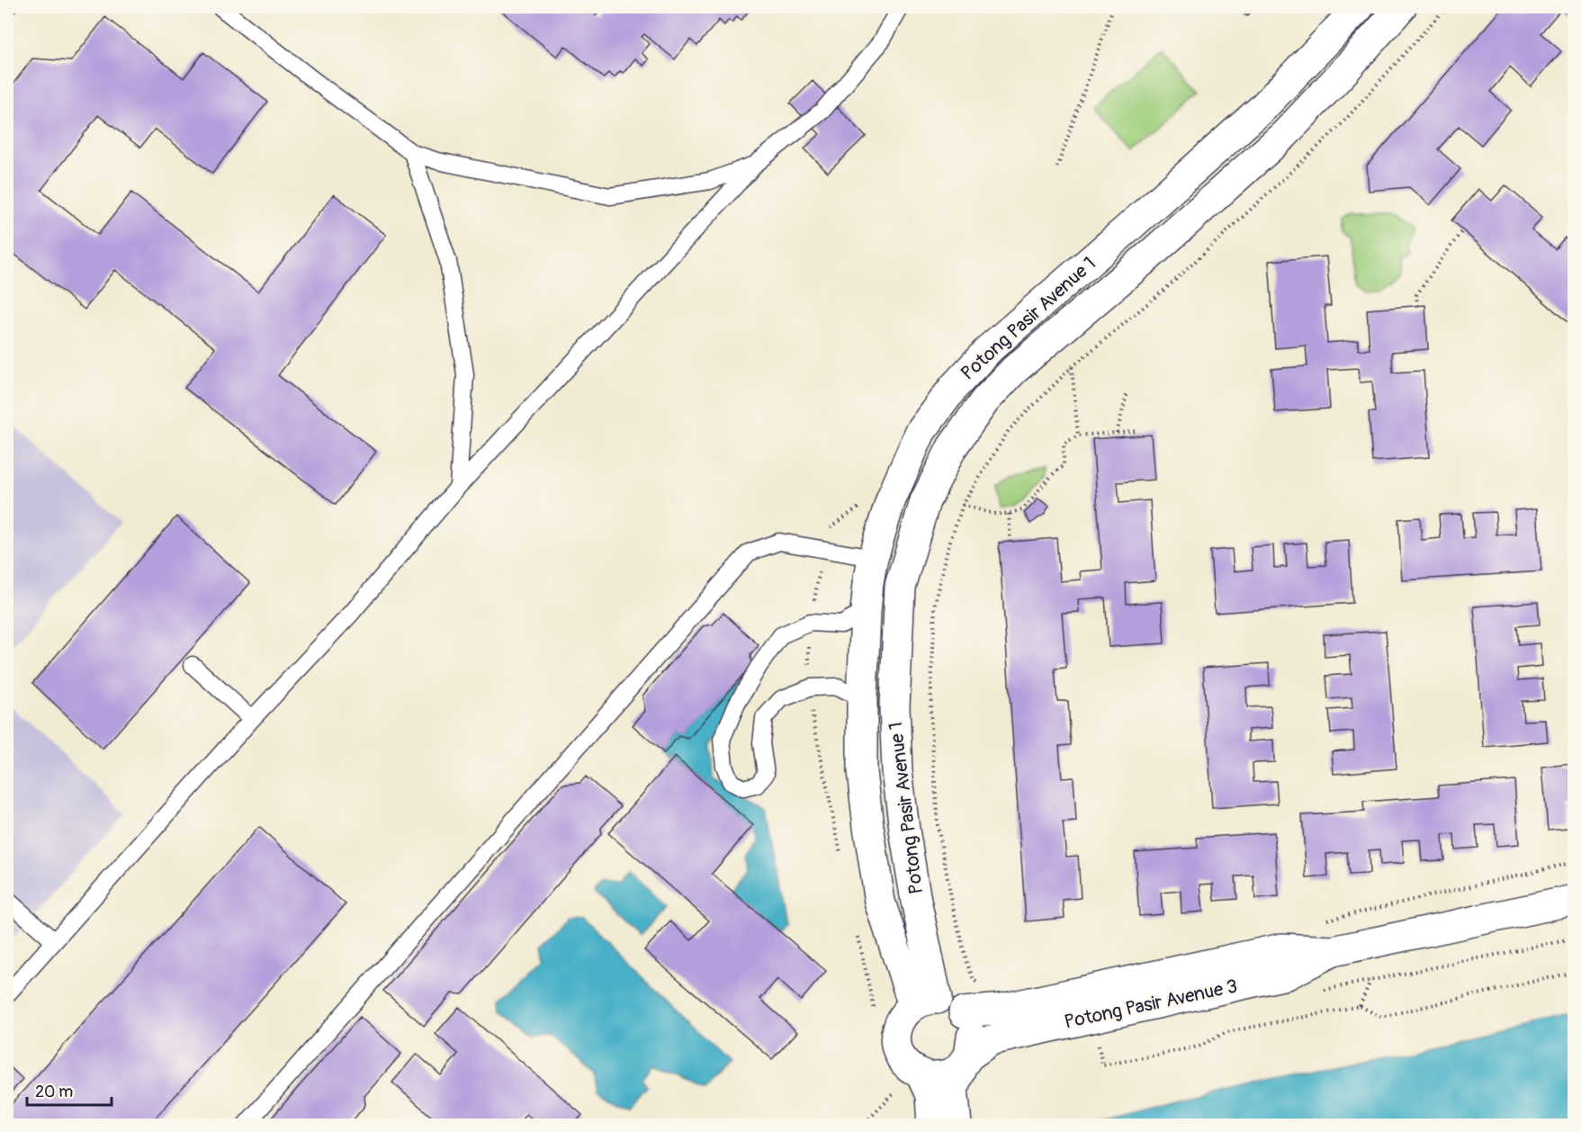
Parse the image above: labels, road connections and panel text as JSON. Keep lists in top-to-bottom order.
{
  "streets": {
    "street": ["Potong Pasir Avenue 1", "Potong Pasir Avenue 3"]
  },
  "crossings": [
    ["Potong Pasir Avenue 1", "Potong Pasir Avenue 3"]
  ],
  "scale_bar": "20 m"
}
